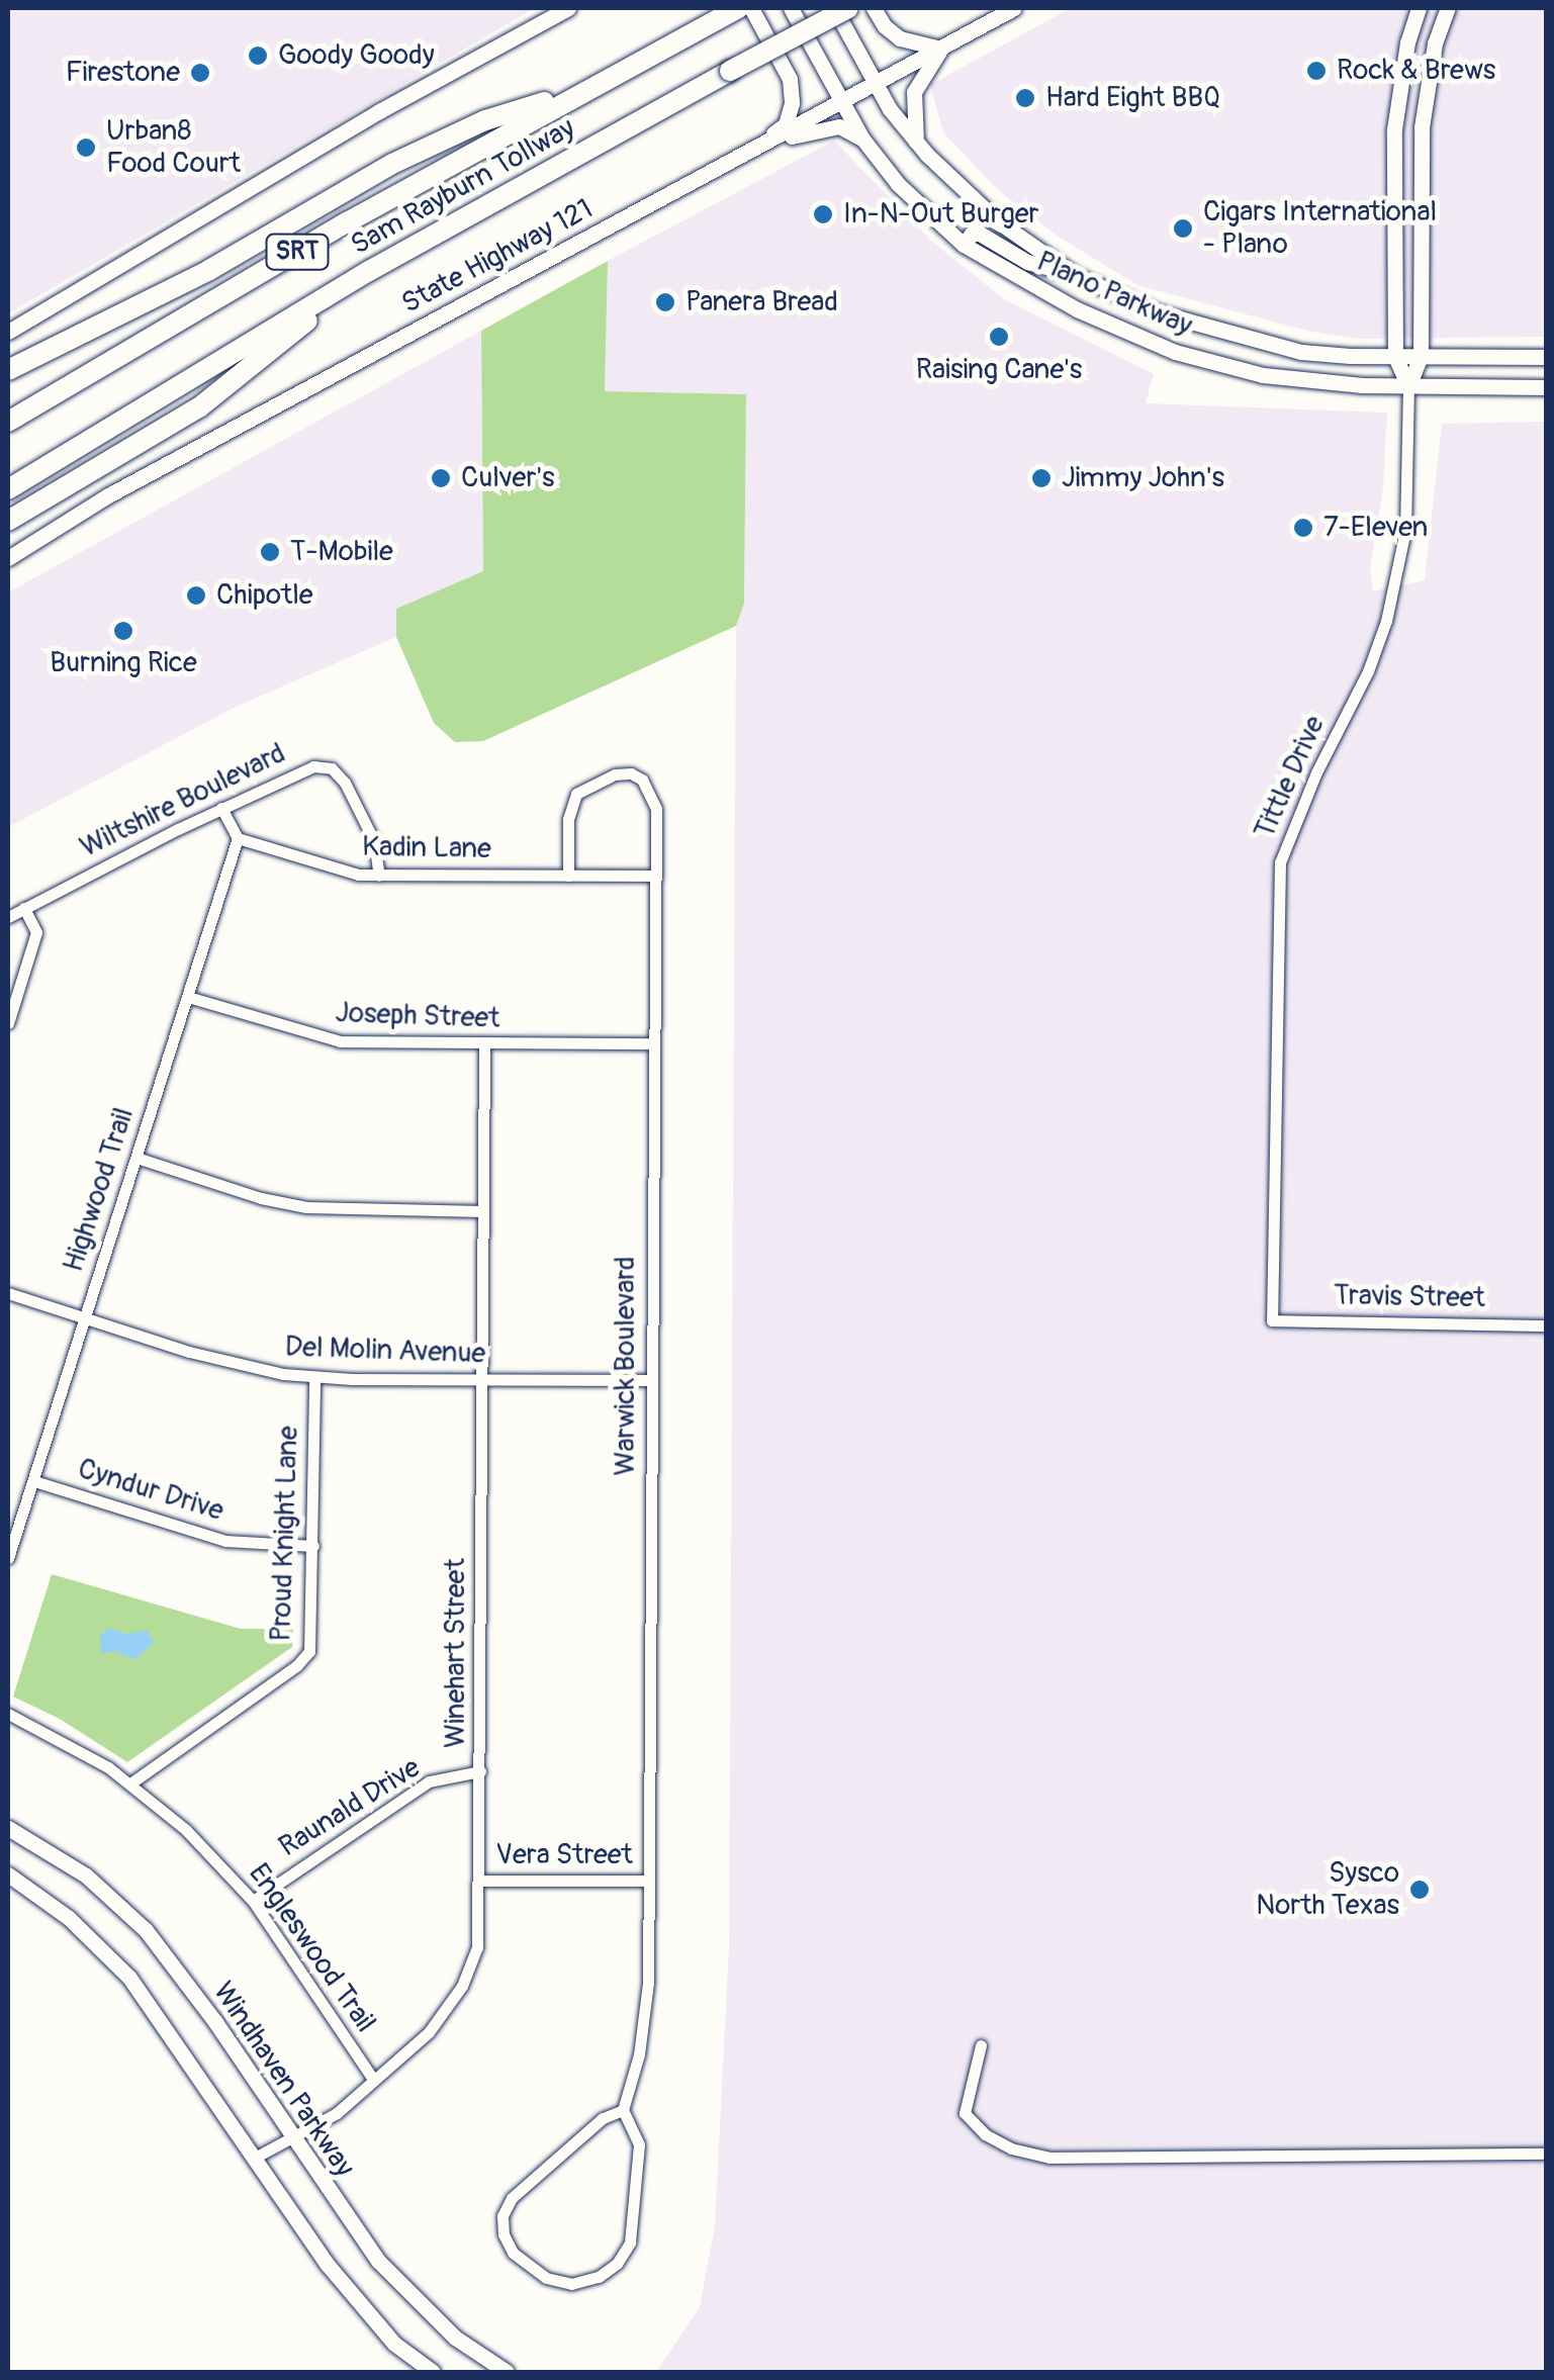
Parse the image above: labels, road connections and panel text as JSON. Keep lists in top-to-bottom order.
{
  "streets": {
    "highway": ["Sam Rayburn Tollway", "SRT"],
    "main road": ["State Highway 121", "Plano Parkway", "Windhaven Parkway"],
    "street": [
      "Tittle Drive",
      "Wiltshire Boulevard",
      "Kadin Lane",
      "Joseph Street",
      "Highwood Trail",
      "Travis Street",
      "Del Molin Avenue",
      "Warwick Boulevard",
      "Cyndur Drive",
      "Proud Knight Lane",
      "Winehart Street",
      "Raunald Drive",
      "Vera Street",
      "Engleswood Trail"
    ]
  },
  "crossings": [
    ["State Highway 121", "Plano Parkway"],
    ["Plano Parkway", "Tittle Drive"],
    ["Tittle Drive", "Travis Street"],
    ["Wiltshire Boulevard", "Kadin Lane"],
    ["Kadin Lane", "Highwood Trail"],
    ["Kadin Lane", "Warwick Boulevard"],
    ["Joseph Street", "Highwood Trail"],
    ["Joseph Street", "Warwick Boulevard"],
    ["Joseph Street", "Winehart Street"],
    ["Highwood Trail", "Del Molin Avenue"],
    ["Highwood Trail", "Cyndur Drive"],
    ["Del Molin Avenue", "Warwick Boulevard"],
    ["Del Molin Avenue", "Proud Knight Lane"],
    ["Del Molin Avenue", "Winehart Street"],
    ["Warwick Boulevard", "Vera Street"],
    ["Cyndur Drive", "Proud Knight Lane"],
    ["Proud Knight Lane", "Engleswood Trail"],
    ["Winehart Street", "Raunald Drive"],
    ["Winehart Street", "Vera Street"],
    ["Winehart Street", "Engleswood Trail"],
    ["Winehart Street", "Windhaven Parkway"],
    ["Raunald Drive", "Engleswood Trail"]
  ],
  "places": [
    "Goody Goody",
    "Rock & Brews",
    "Firestone",
    "Hard Eight BBQ",
    "Urban8 Food Court",
    "In-N-Out Burger",
    "Cigars International - Plano",
    "Panera Bread",
    "Raising Cane's",
    "Culver's",
    "Jimmy John's",
    "7-Eleven",
    "T-Mobile",
    "Chipotle",
    "Burning Rice",
    "Sysco North Texas"
  ]
}
